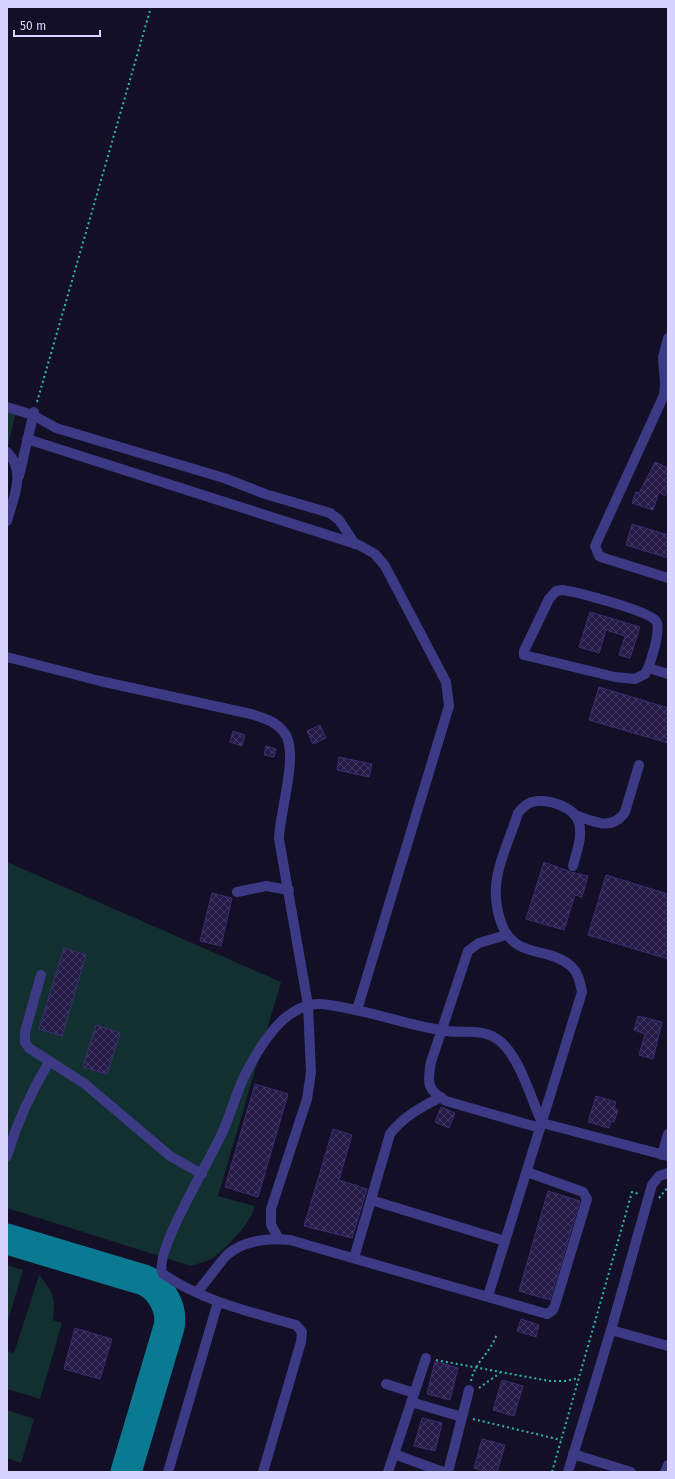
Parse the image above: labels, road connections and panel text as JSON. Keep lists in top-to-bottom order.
{
  "scale_bar": "50 m"
}
